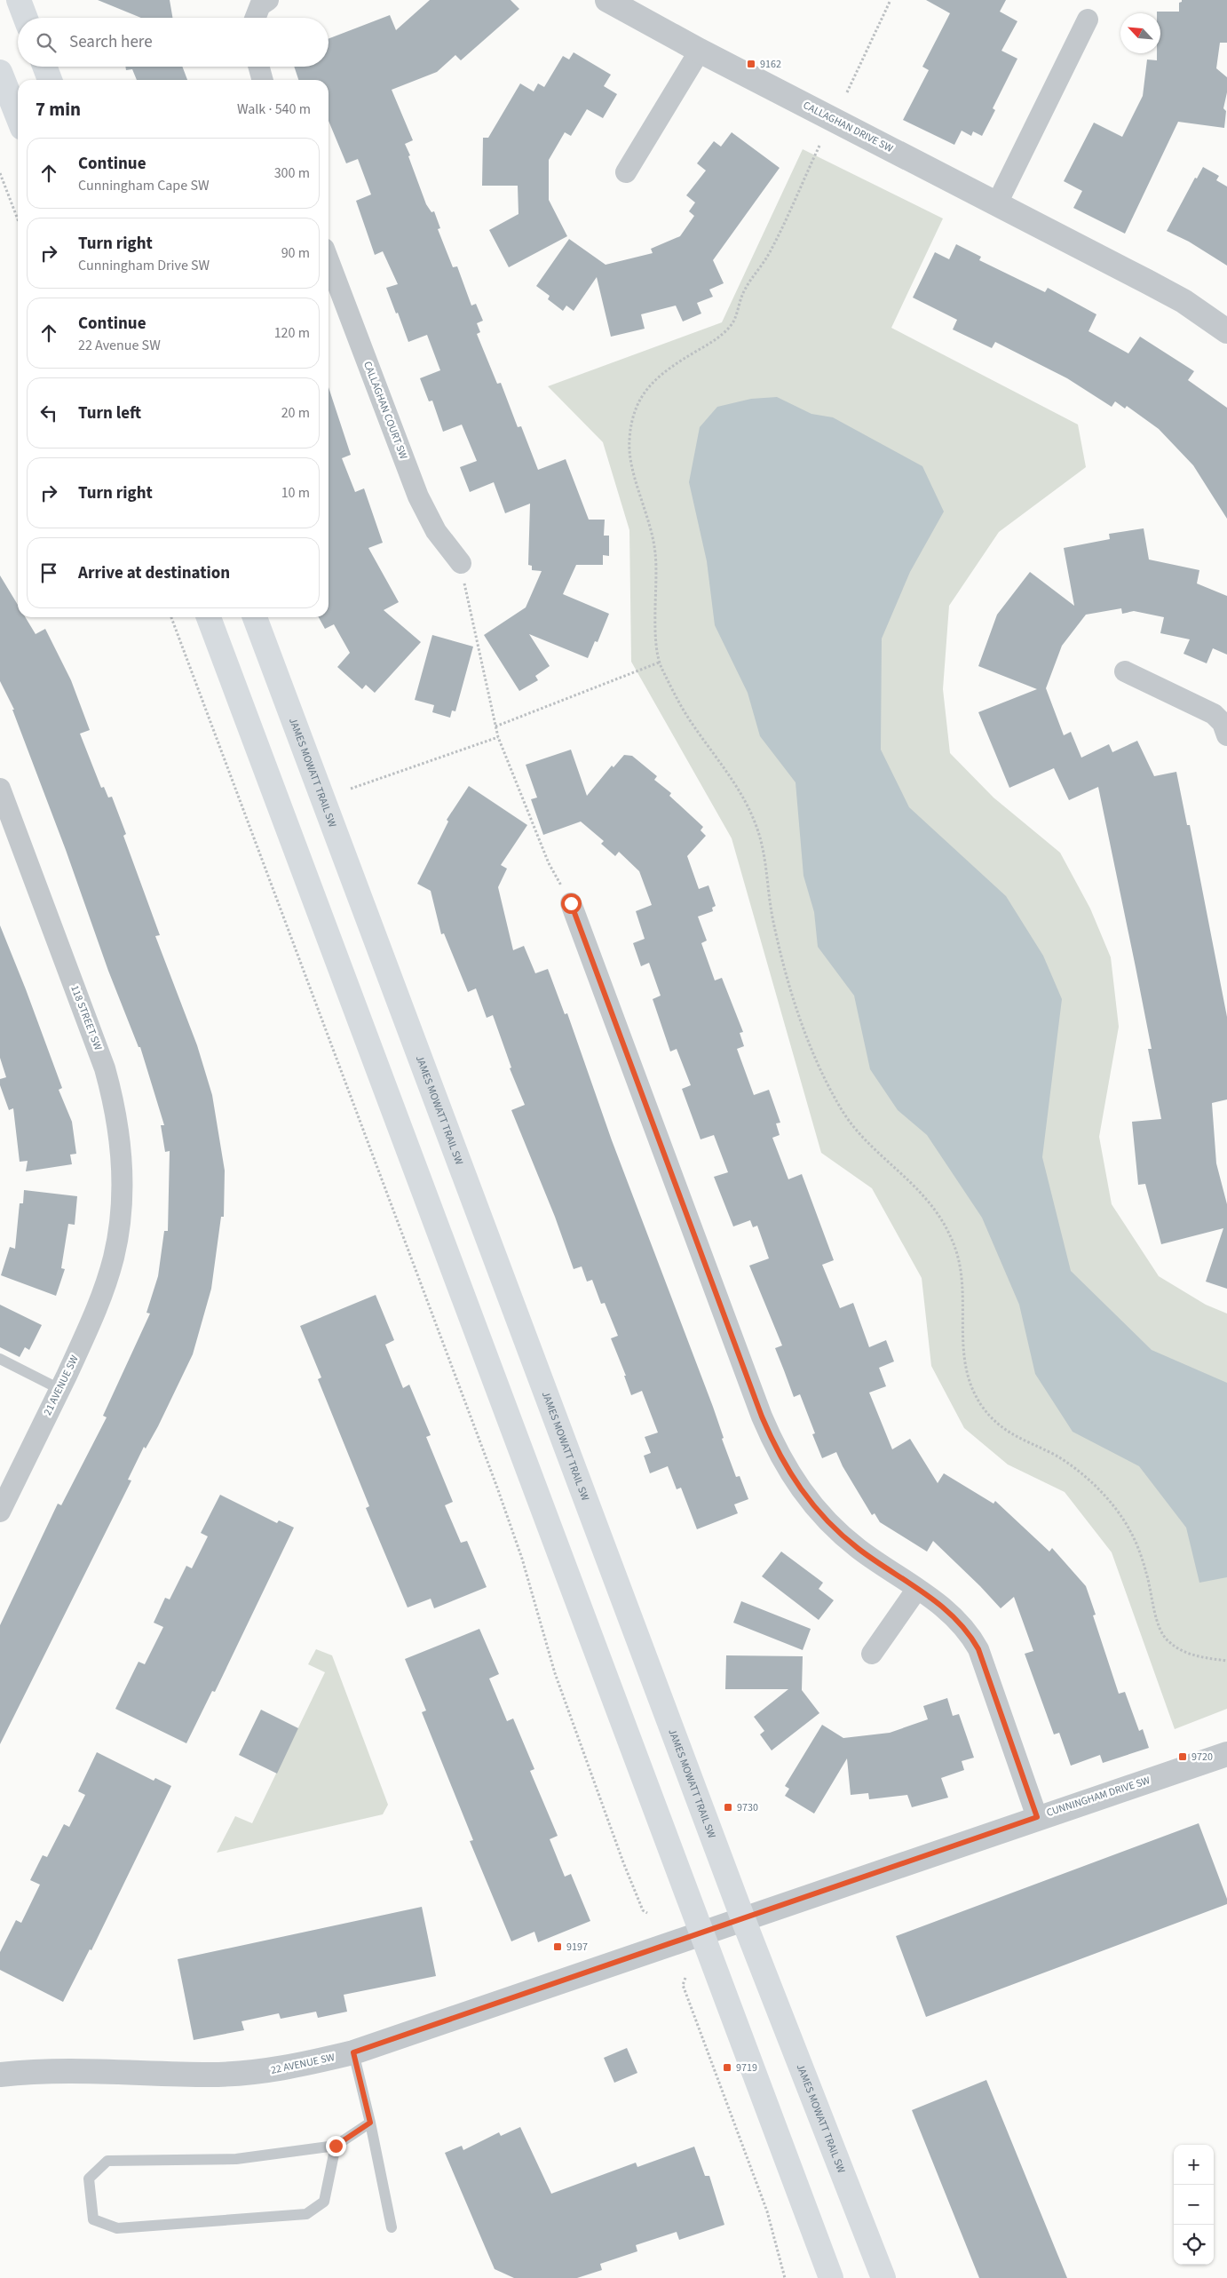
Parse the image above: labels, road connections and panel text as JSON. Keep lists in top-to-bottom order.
{
  "streets": {
    "main road": ["JAMES MOWATT TRAIL SW"],
    "street": [
      "CALLAGHAN DRIVE SW",
      "CALLAGHAN COURT SW",
      "118 STREET SW",
      "21 AVENUE SW",
      "CUNNINGHAM DRIVE SW",
      "22 AVENUE SW"
    ]
  },
  "crossings": [
    ["JAMES MOWATT TRAIL SW", "CUNNINGHAM DRIVE SW"],
    ["JAMES MOWATT TRAIL SW", "22 AVENUE SW"],
    ["118 STREET SW", "21 AVENUE SW"],
    ["CUNNINGHAM DRIVE SW", "22 AVENUE SW"]
  ],
  "places": {
    "transit": [
      "9162",
      "9720",
      "9730",
      "9197",
      "9719"
    ]
  },
  "north": "top left",
  "page": {
    "search": "Search here",
    "heading": ["7 min", "Walk · 540 m"],
    "list": [
      ["Continue", "Cunningham Cape SW", "300 m"],
      ["Turn right", "Cunningham Drive SW", "90 m"],
      ["Continue", "22 Avenue SW", "120 m"],
      ["Turn left", "20 m"],
      ["Turn right", "10 m"],
      "Arrive at destination"
    ],
    "map_buttons": ["+", "−"]
  }
}
